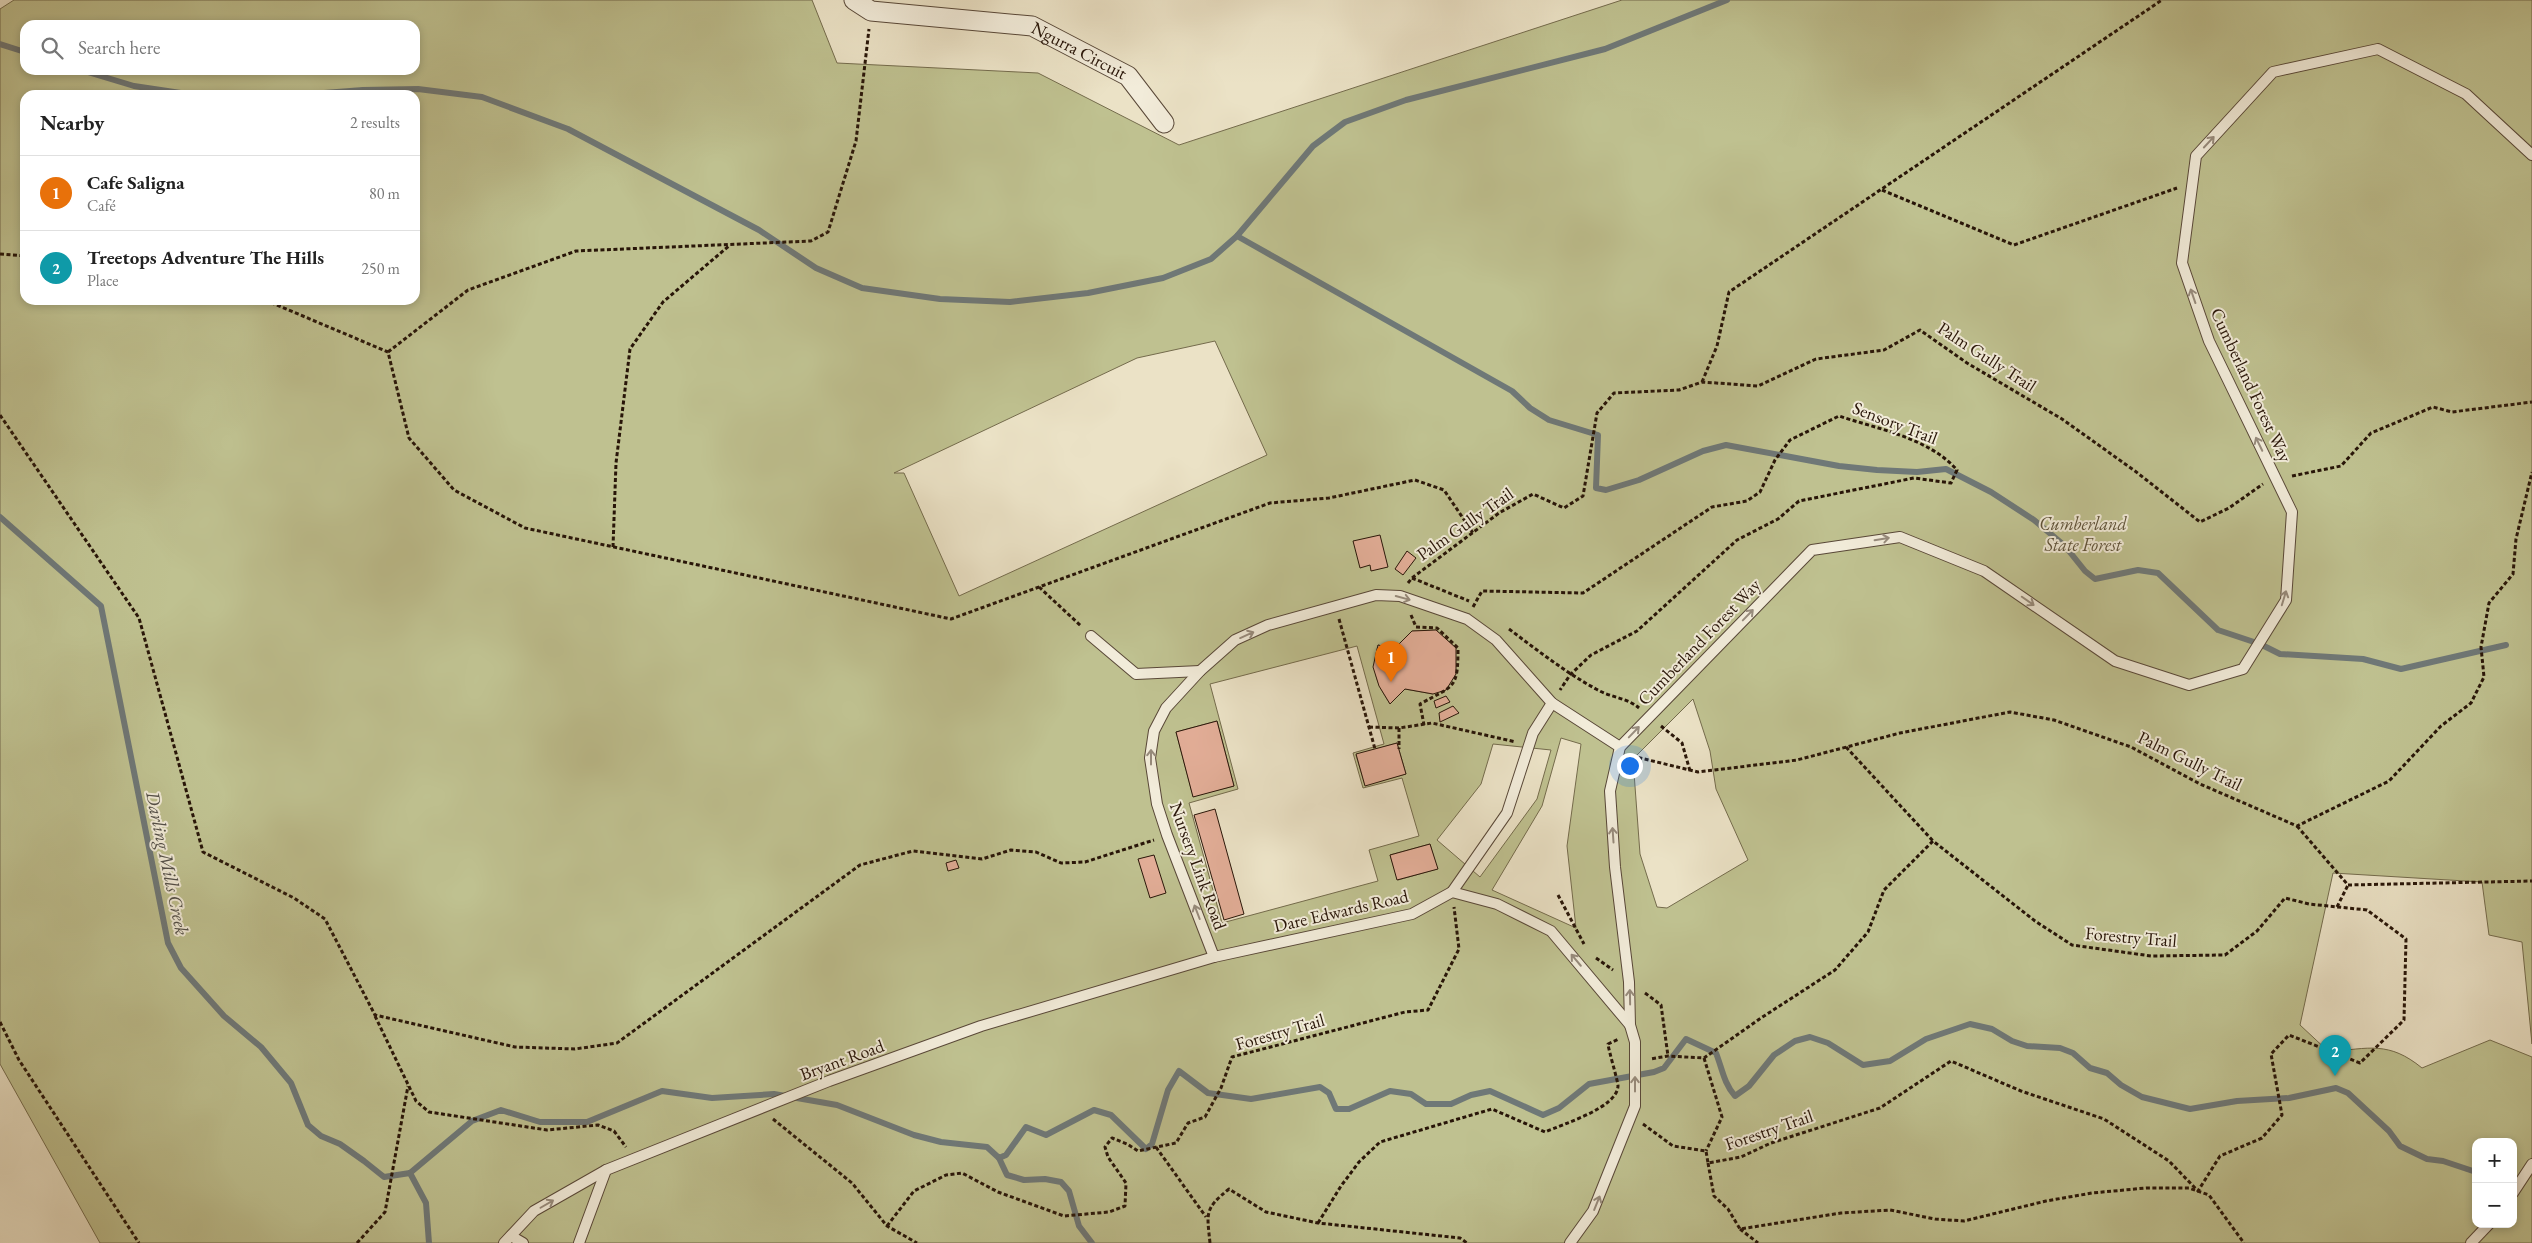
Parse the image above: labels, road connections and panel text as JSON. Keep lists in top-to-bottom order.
{
  "streets": {
    "street": ["Ngurra Circuit"],
    "lane": [
      "Cumberland Forest Way",
      "Nursery Link Road",
      "Dare Edwards Road",
      "Bryant Road"
    ],
    "path": ["Palm Gully Trail", "Sensory Trail", "Forestry Trail"]
  },
  "crossings": [
    ["Palm Gully Trail", "Cumberland Forest Way"],
    ["Palm Gully Trail", "Nursery Link Road"],
    ["Cumberland Forest Way", "Nursery Link Road"],
    ["Sensory Trail", "Nursery Link Road"],
    ["Nursery Link Road", "Dare Edwards Road"],
    ["Nursery Link Road", "Bryant Road"],
    ["Dare Edwards Road", "Forestry Trail"],
    ["Dare Edwards Road", "Bryant Road"]
  ],
  "water": ["Darling Mills Creek"],
  "parks": ["Cumberland State Forest"],
  "page": {
    "search": "Search here",
    "heading": ["Nearby", "2 results"],
    "list": [
      {
        "mark": "1",
        "name": "Cafe Saligna",
        "note": "Café",
        "value": "80 m"
      },
      {
        "mark": "2",
        "name": "Treetops Adventure The Hills",
        "note": "Place",
        "value": "250 m"
      }
    ],
    "pins": ["1", "2"],
    "map_buttons": ["+", "−"]
  }
}
